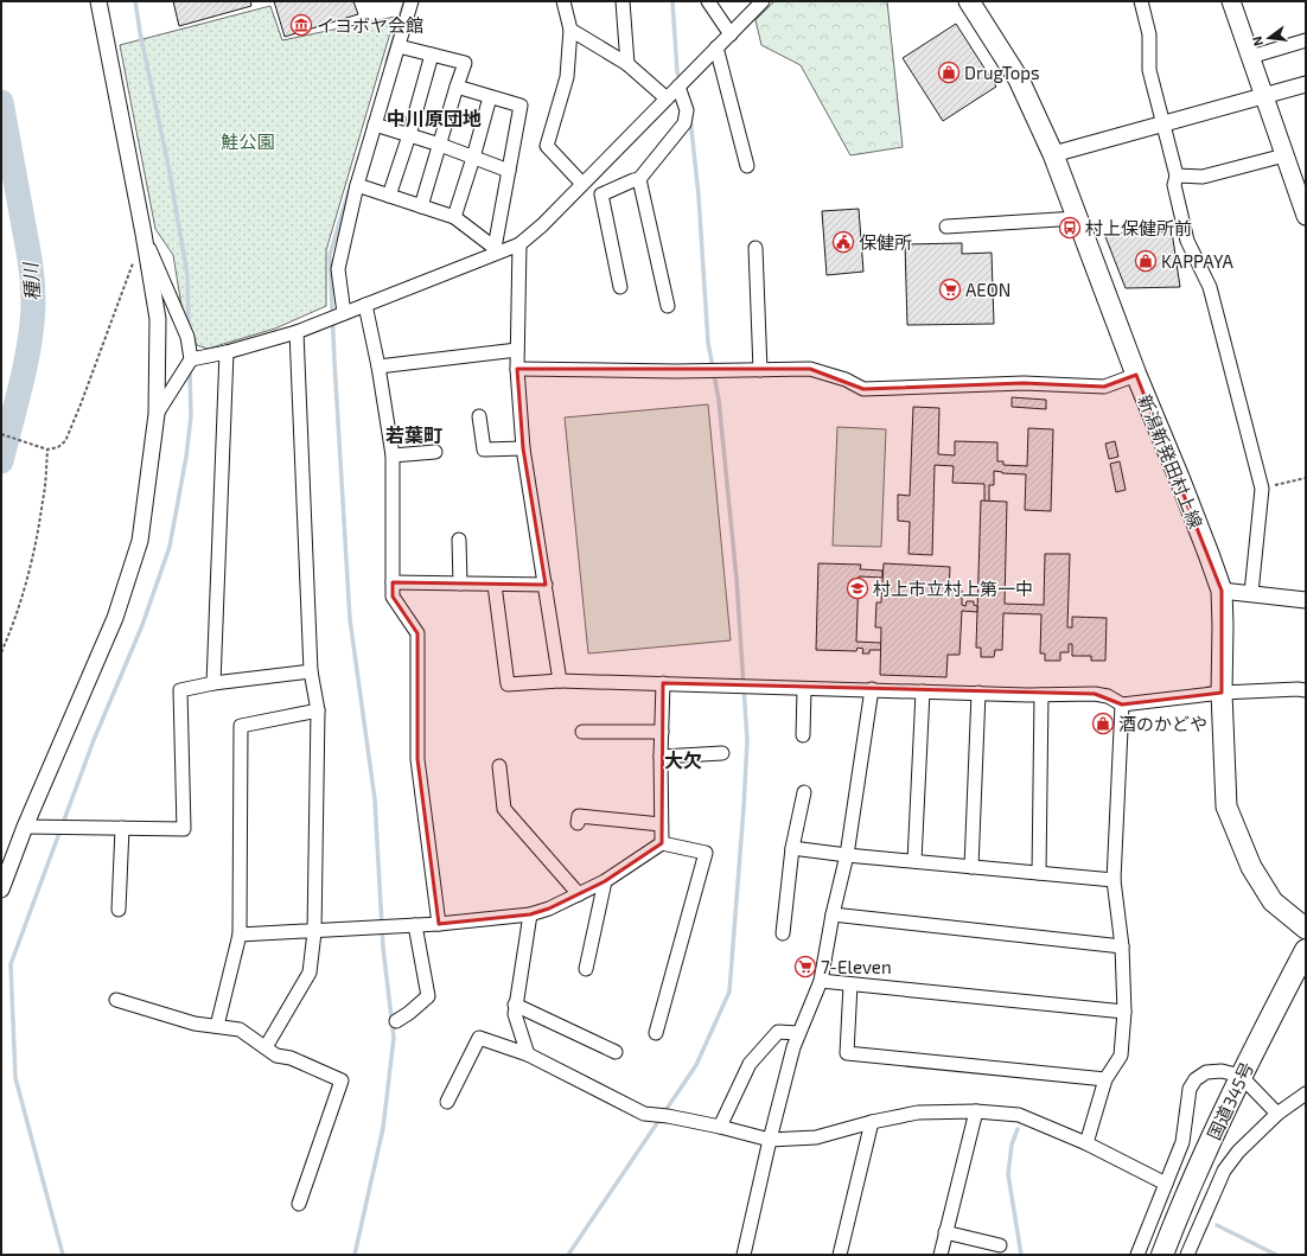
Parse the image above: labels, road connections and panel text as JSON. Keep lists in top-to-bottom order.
{
  "streets": {
    "highway": ["国道345号"],
    "main road": ["新潟新発田村上線"]
  },
  "districts": ["中川原団地", "若葉町", "大欠"],
  "water": ["種川"],
  "parks": ["鮭公園"],
  "places": {
    "museum": ["イヨボヤ会館"],
    "shop": ["DrugTops", "KAPPAYA", "酒のかどや"],
    "bus stop": ["村上保健所前"],
    "public building": ["保健所"],
    "supermarket": ["AEON", "7-Eleven"],
    "school or university": ["村上市立村上第一中"]
  },
  "north": "left"
}
